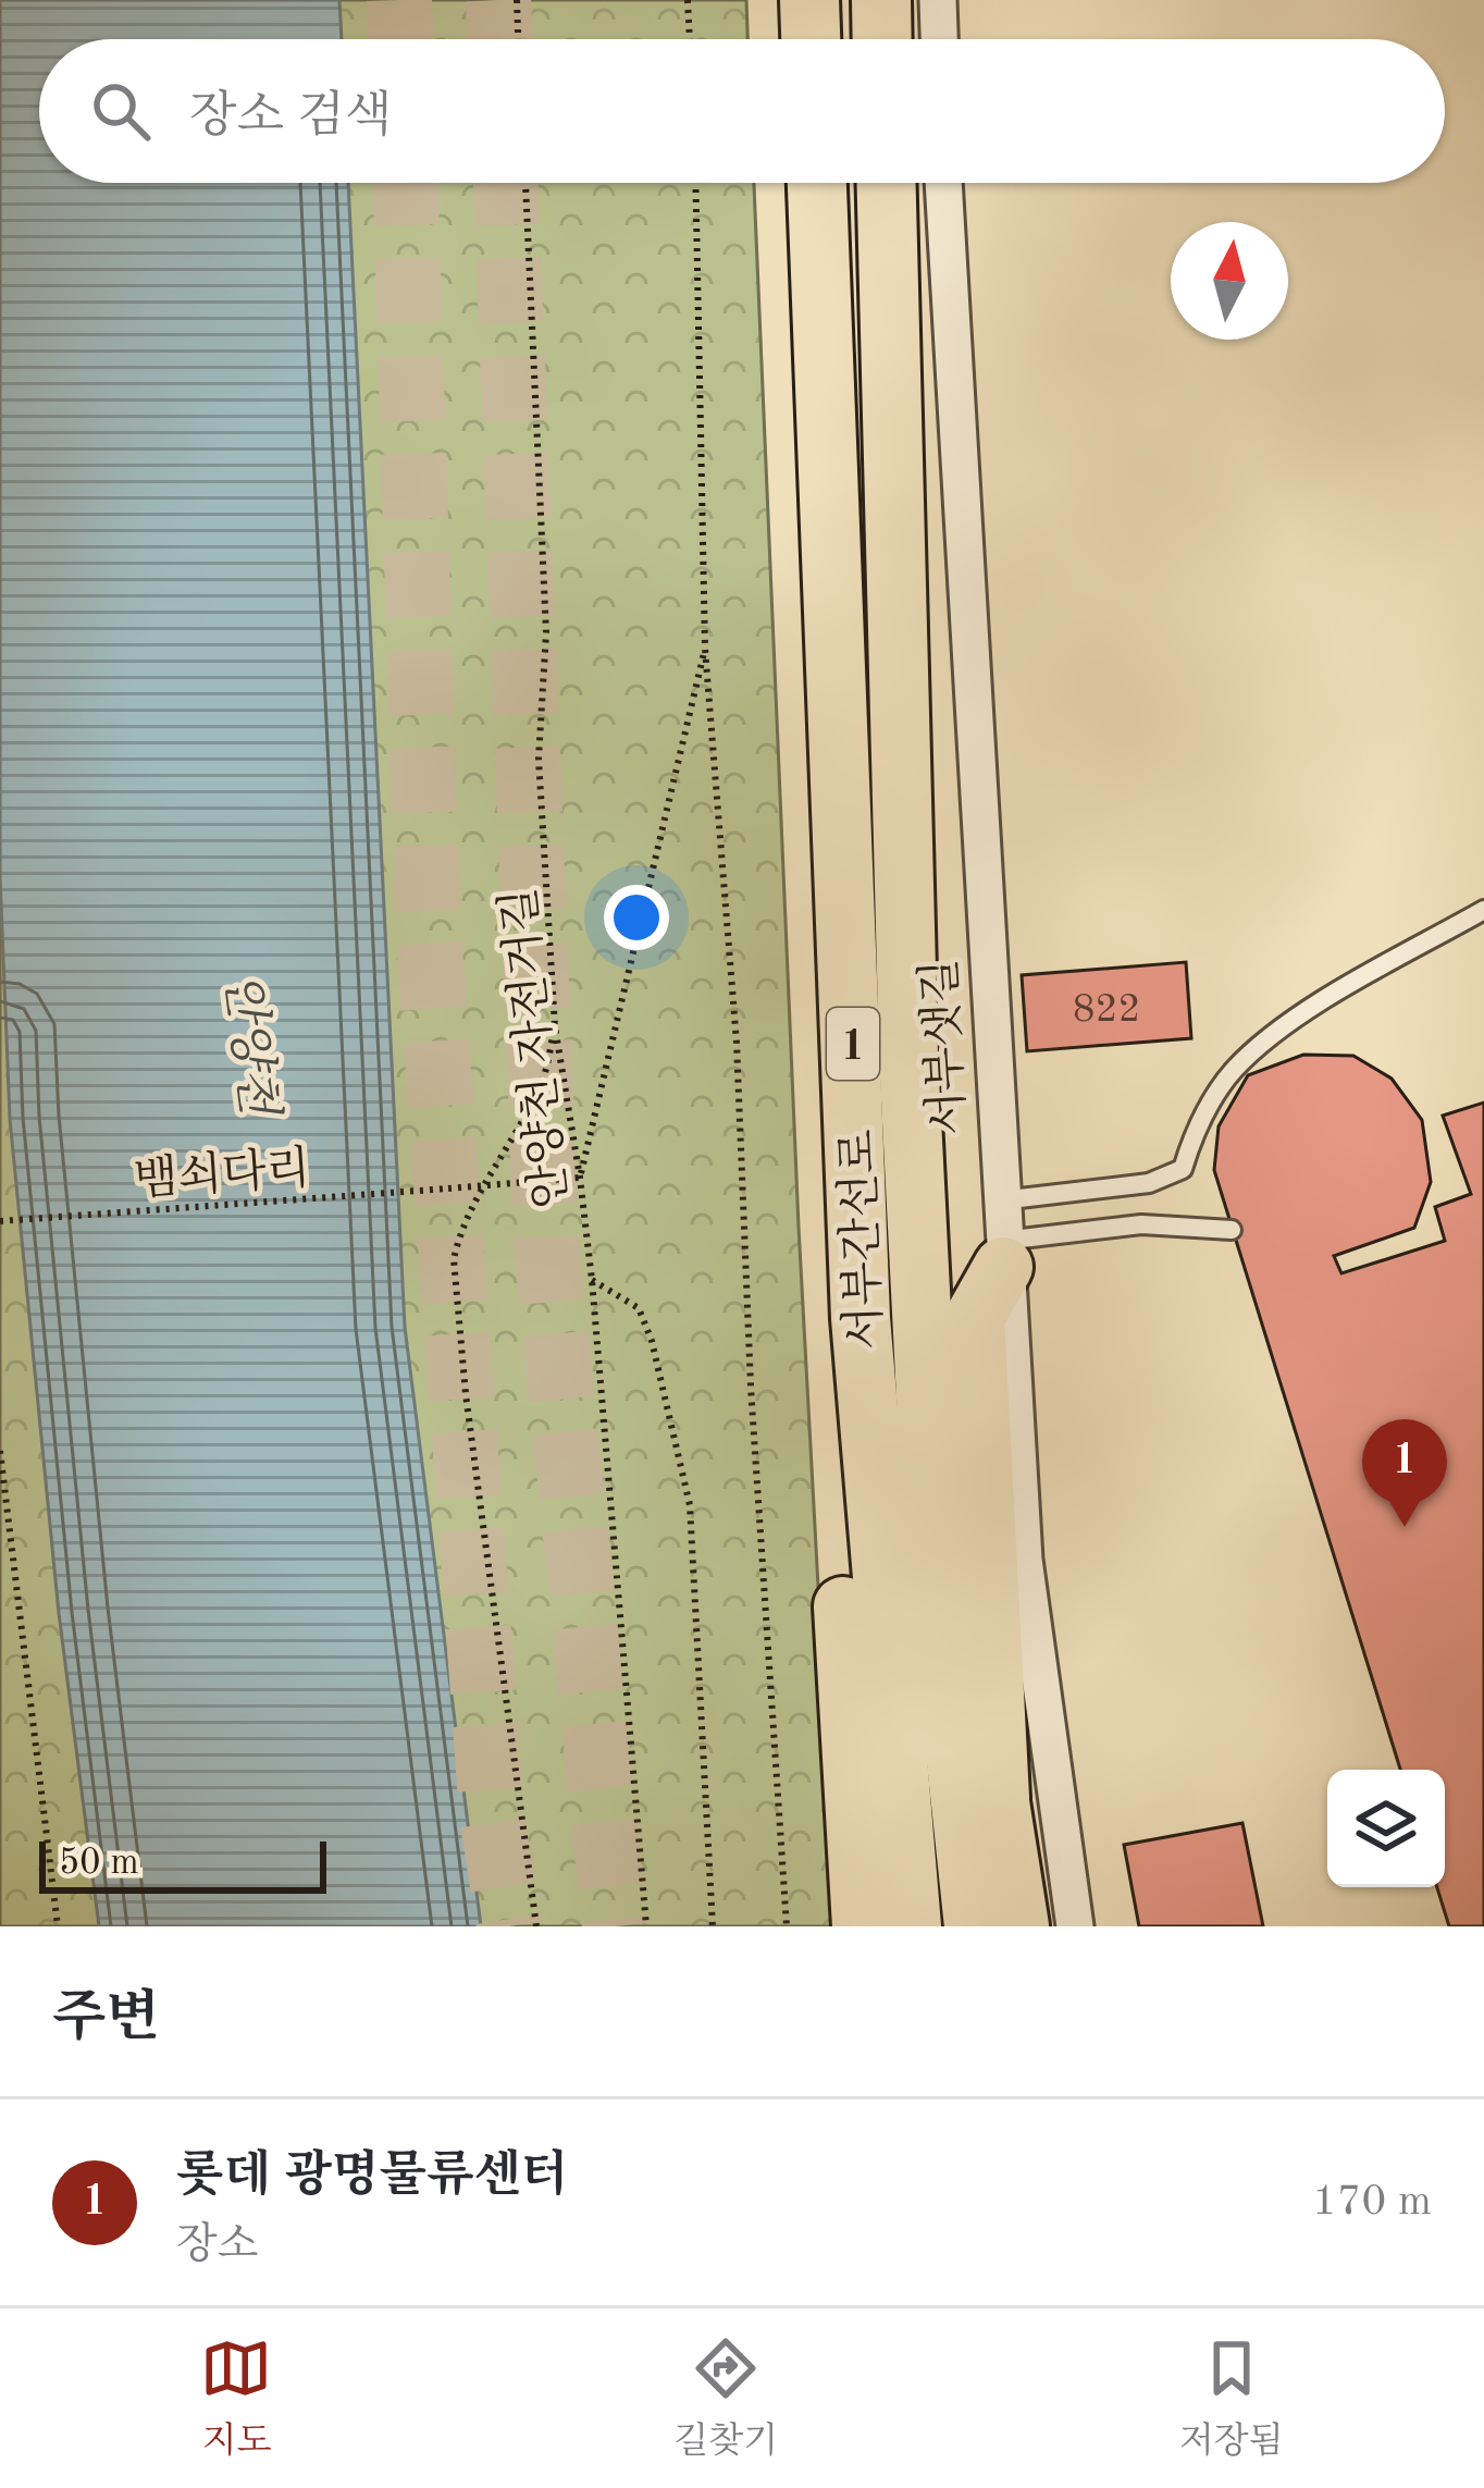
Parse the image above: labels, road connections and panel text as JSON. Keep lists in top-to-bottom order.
{
  "streets": {
    "main road": ["1", "서부간선로"],
    "street": ["서부샛길"],
    "path": ["안양천 자전거길", "뱀쇠다리"]
  },
  "crossings": [
    ["안양천 자전거길", "뱀쇠다리"]
  ],
  "water": ["안양천"],
  "house_numbers": ["822"],
  "scale_bar": "50 m",
  "north": "top",
  "page": {
    "search": "장소 검색",
    "pins": "1",
    "scale": "50 m",
    "heading": "주변",
    "list": [
      {
        "mark": "1",
        "name": "롯데 광명물류센터",
        "note": "장소",
        "value": "170 m"
      }
    ],
    "nav": ["지도", "길찾기", "저장됨"]
  }
}
